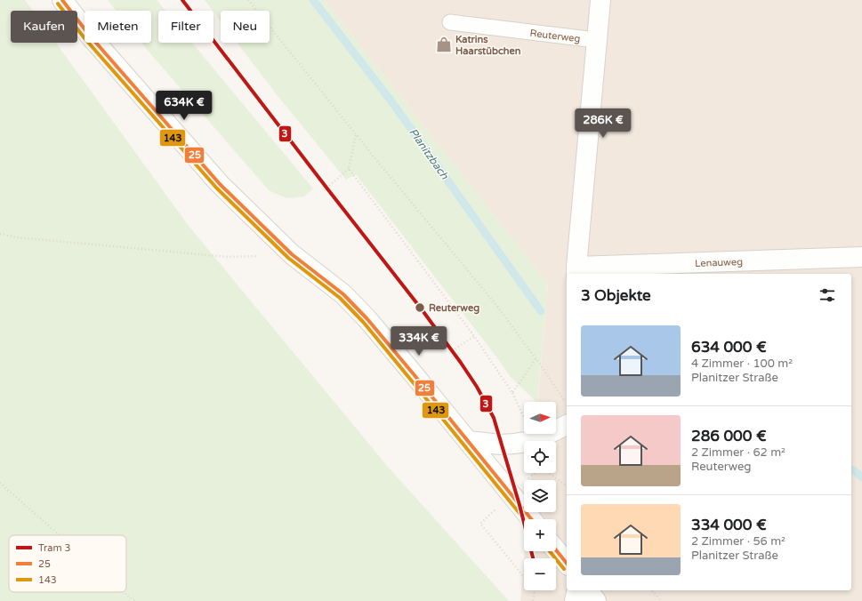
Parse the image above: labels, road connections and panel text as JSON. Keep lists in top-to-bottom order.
{
  "streets": {
    "main road": ["Lenauweg"],
    "lane": ["Reuterweg"]
  },
  "water": ["Planitzbach"],
  "places": {
    "shop": ["Katrins Haarstübchen"],
    "other": ["Reuterweg"]
  },
  "lines": ["tram line 3", "transit line 25", "transit line 143"],
  "legend": ["Tram 3", "25", "143"],
  "north": "right",
  "page": {
    "chip": [
      "Kaufen",
      "Mieten",
      "Filter",
      "Neu"
    ],
    "price": ["634K €", "286K €", "334K €"],
    "heading": "3 Objekte",
    "list": [
      {
        "name": "634 000 €",
        "note": "4 Zimmer · 100 m² · Planitzer Straße"
      },
      {
        "name": "286 000 €",
        "note": "2 Zimmer · 62 m² · Reuterweg"
      },
      {
        "name": "334 000 €",
        "note": "2 Zimmer · 56 m² · Planitzer Straße"
      }
    ],
    "map_buttons": ["+", "−"]
  }
}
